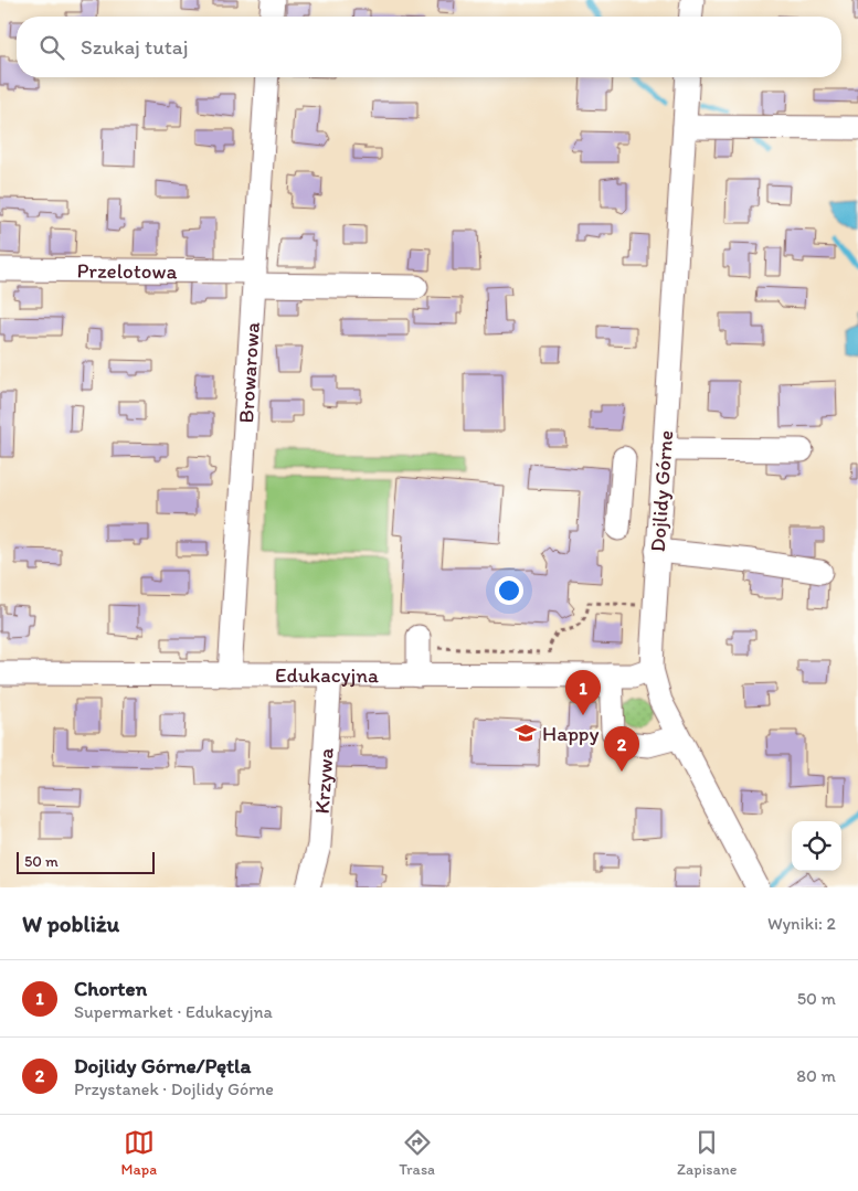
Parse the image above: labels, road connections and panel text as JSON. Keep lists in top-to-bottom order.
{
  "streets": {
    "street": [
      "Przelotowa",
      "Browarowa",
      "Dojlidy Górne",
      "Edukacyjna",
      "Krzywa"
    ]
  },
  "crossings": [
    ["Przelotowa", "Browarowa"],
    ["Browarowa", "Edukacyjna"],
    ["Dojlidy Górne", "Edukacyjna"],
    ["Edukacyjna", "Krzywa"]
  ],
  "places": {
    "school or university": ["Happy"]
  },
  "scale_bar": "50 m",
  "page": {
    "search": "Szukaj tutaj",
    "pins": ["1", "2"],
    "scale": "50 m",
    "heading": ["W pobliżu", "Wyniki: 2"],
    "list": [
      {
        "mark": "1",
        "name": "Chorten",
        "note": "Supermarket · Edukacyjna",
        "value": "50 m"
      },
      {
        "mark": "2",
        "name": "Dojlidy Górne/Pętla",
        "note": "Przystanek · Dojlidy Górne",
        "value": "80 m"
      }
    ],
    "nav": ["Mapa", "Trasa", "Zapisane"]
  }
}
